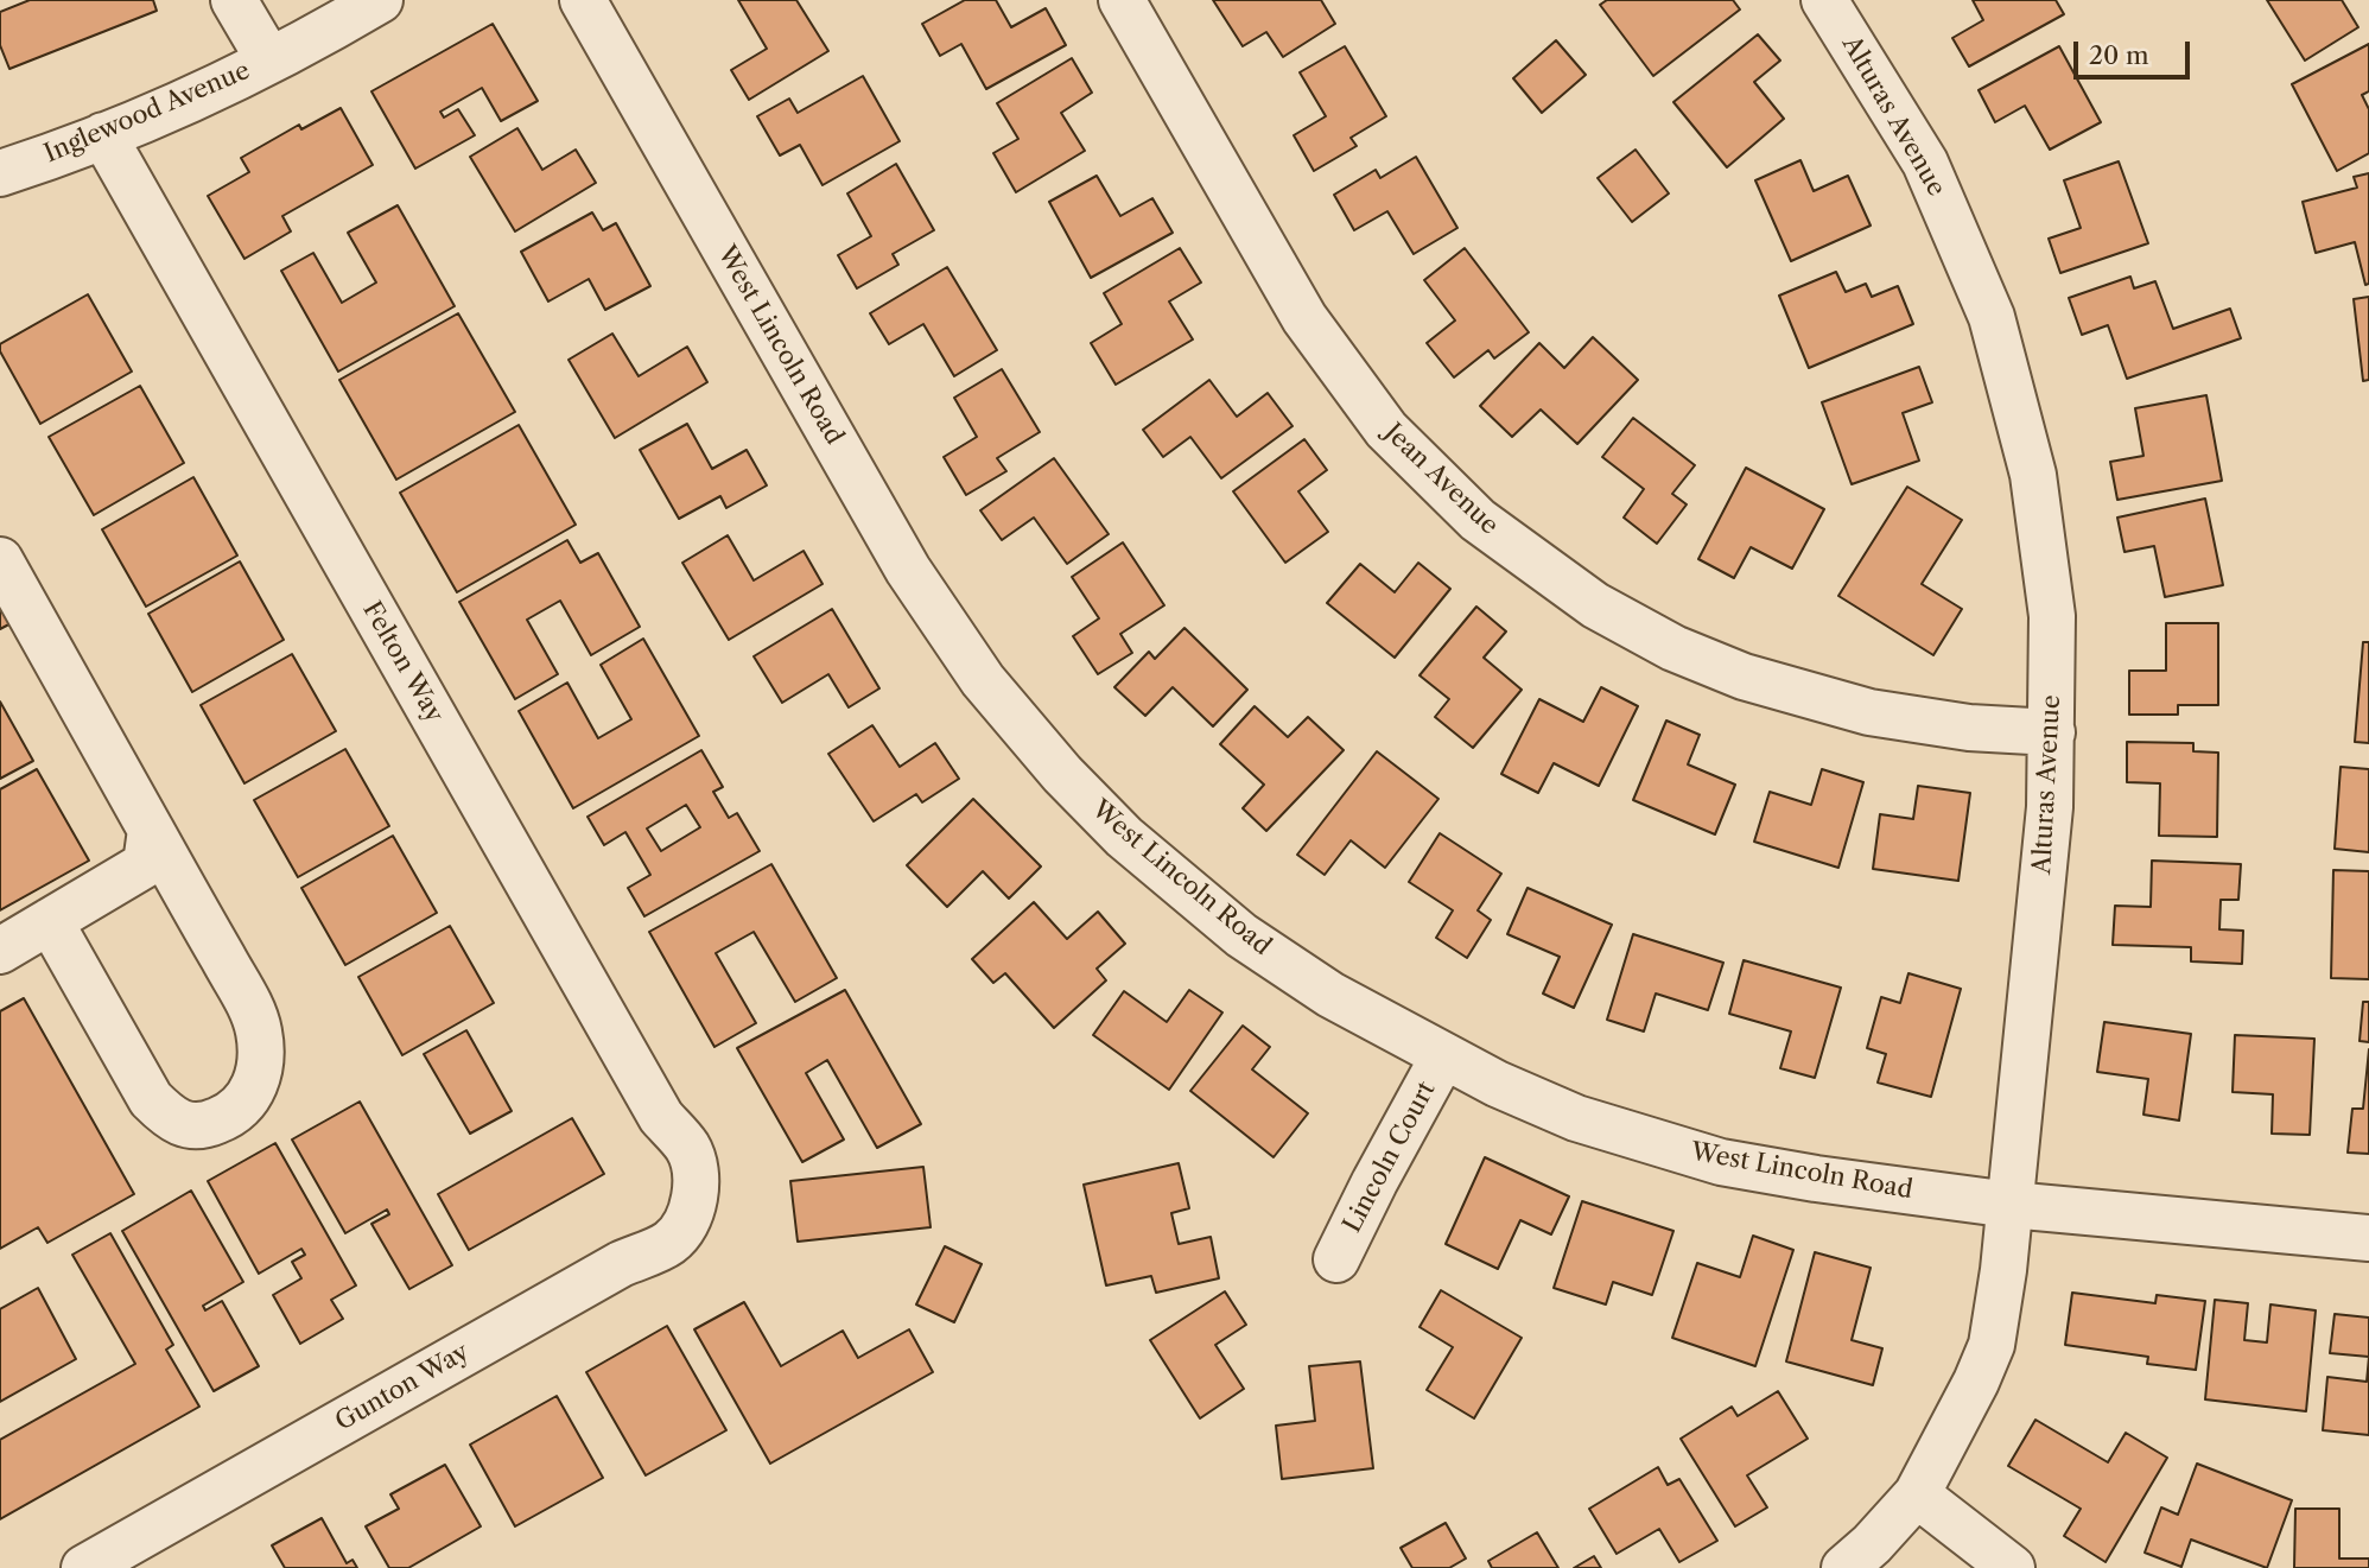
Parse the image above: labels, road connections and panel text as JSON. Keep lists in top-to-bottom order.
{
  "streets": {
    "street": [
      "Inglewood Avenue",
      "Alturas Avenue",
      "West Lincoln Road",
      "Jean Avenue",
      "Felton Way",
      "Lincoln Court",
      "Gunton Way"
    ]
  },
  "crossings": [
    ["Inglewood Avenue", "Felton Way"],
    ["Alturas Avenue", "West Lincoln Road"],
    ["Alturas Avenue", "Jean Avenue"],
    ["West Lincoln Road", "Lincoln Court"],
    ["Felton Way", "Gunton Way"]
  ],
  "scale_bar": "20 m"
}
